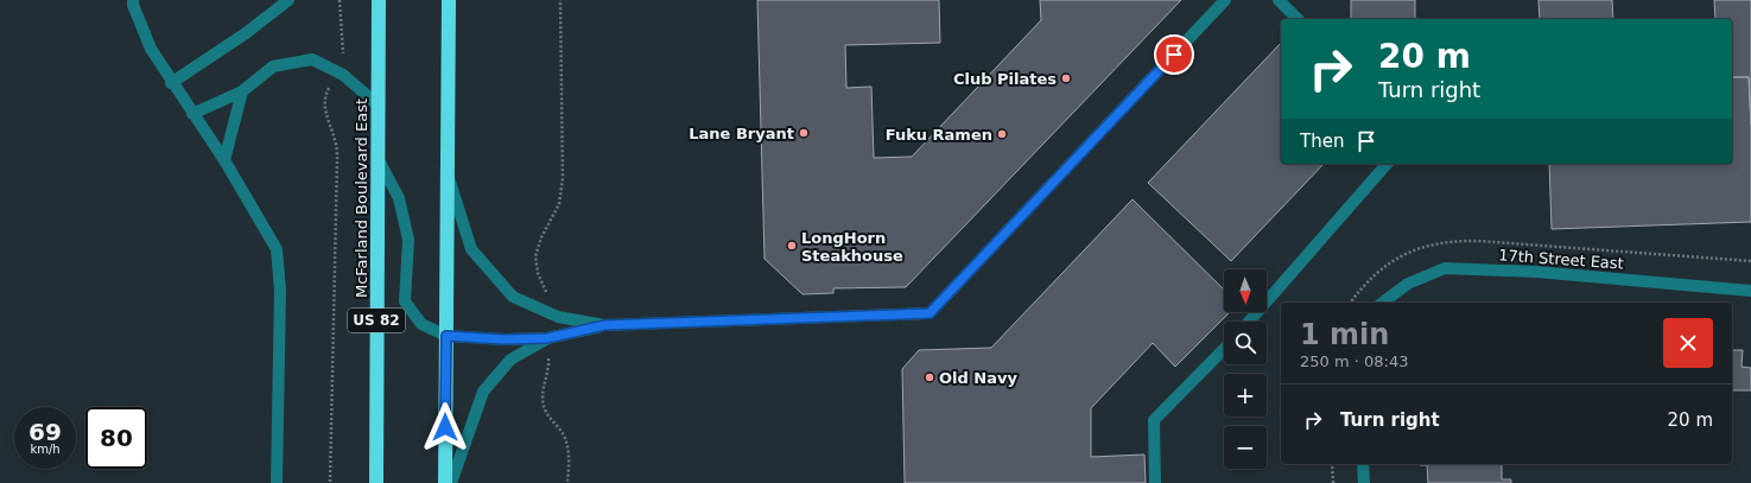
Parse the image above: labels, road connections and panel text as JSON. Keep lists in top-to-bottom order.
{
  "streets": {
    "highway": ["McFarland Boulevard East", "US 82"],
    "street": ["17th Street East"]
  },
  "places": [
    "Club Pilates",
    "Lane Bryant",
    "Fuku Ramen",
    "LongHorn Steakhouse",
    "Old Navy"
  ],
  "north": "bottom",
  "page": {
    "turn": ["20 m", "Turn right"],
    "then": "Then",
    "map_buttons": ["+", "−"],
    "heading": ["1 min", "250 m · 08:43"],
    "list": [
      {
        "name": "Turn right",
        "value": "20 m"
      }
    ],
    "speed": "69 km/h",
    "limit": "80"
  }
}
